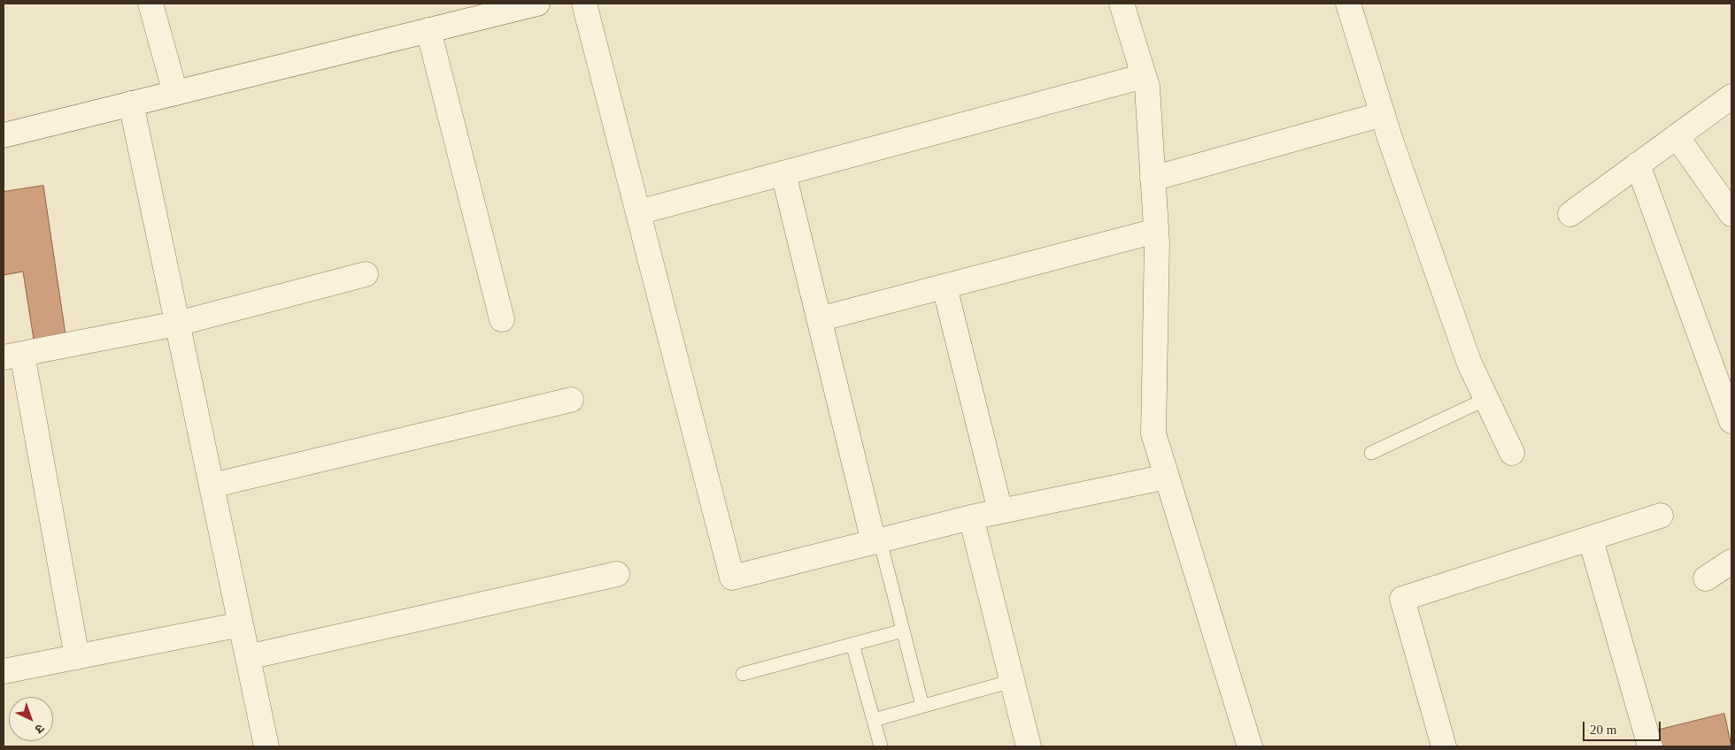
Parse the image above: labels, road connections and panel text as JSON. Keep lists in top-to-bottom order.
{
  "scale_bar": "20 m",
  "north": "bottom right"
}
